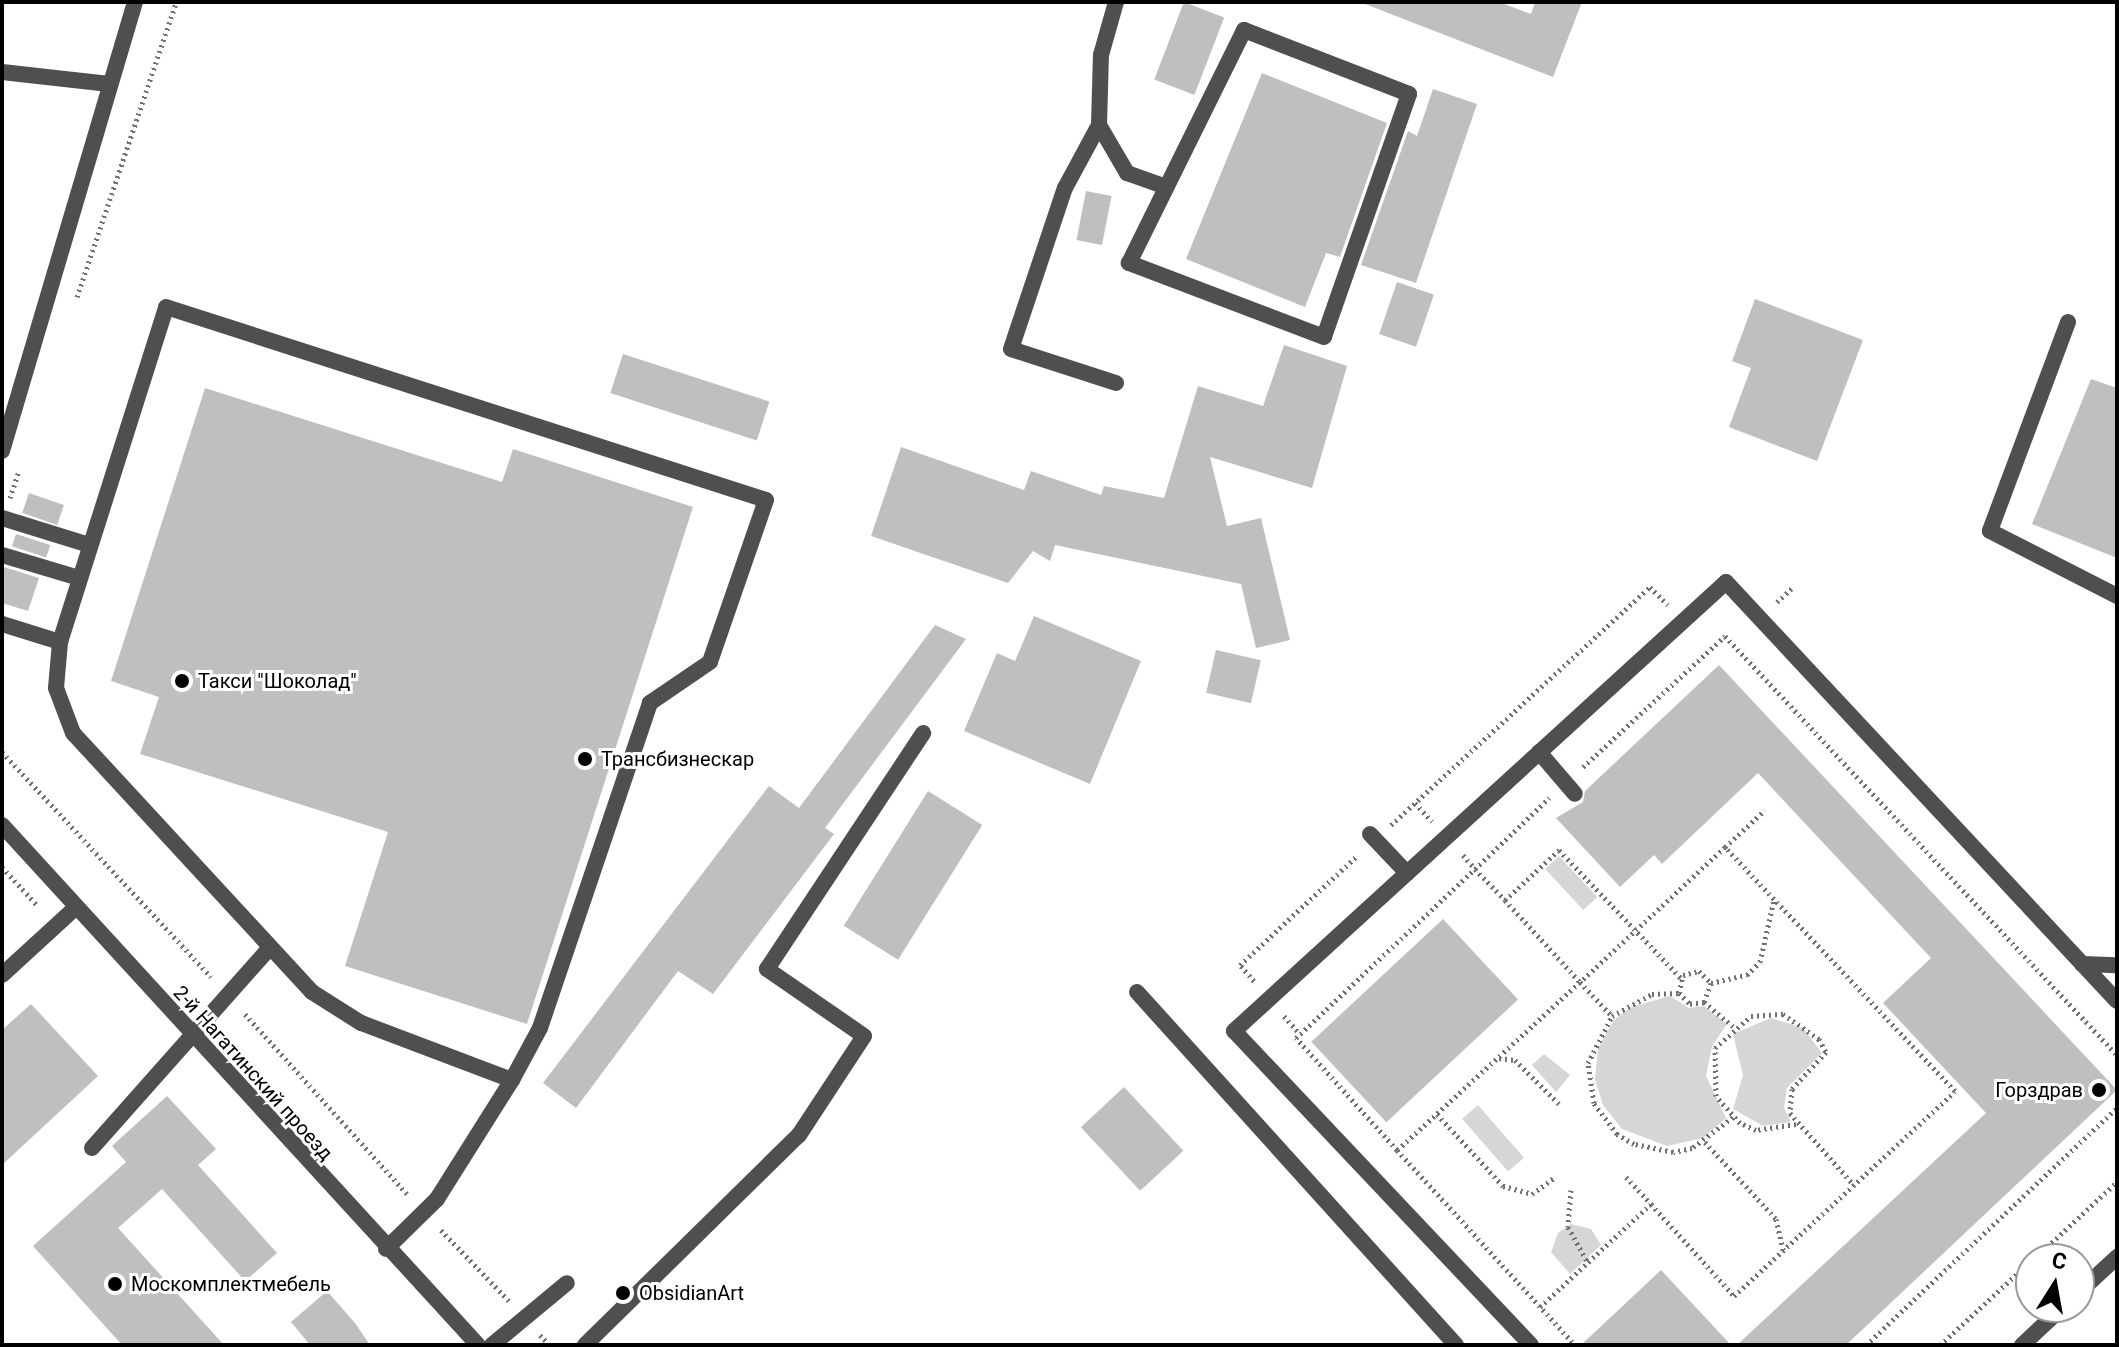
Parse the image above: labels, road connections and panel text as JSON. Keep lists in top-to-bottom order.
{
  "streets": {
    "street": ["2-й Нагатинский проезд"]
  },
  "places": [
    "Такси \"Шоколад\"",
    "Трансбизнескар",
    "Горздрав",
    "Москомплектмебель",
    "ObsidianArt"
  ],
  "north": "top"
}
